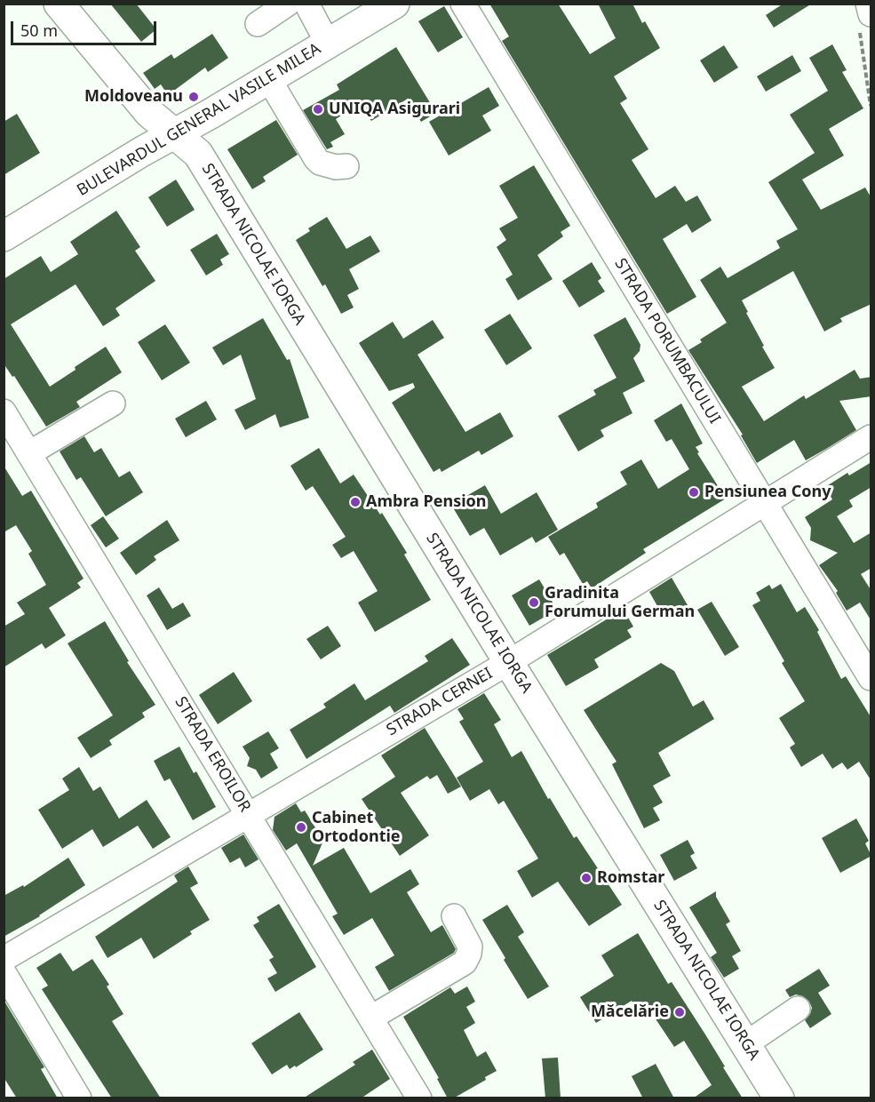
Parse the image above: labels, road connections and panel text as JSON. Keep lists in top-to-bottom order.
{
  "streets": {
    "main road": ["BULEVARDUL GENERAL VASILE MILEA", "STRADA NICOLAE IORGA"],
    "street": ["STRADA PORUMBACULUI", "STRADA CERNEI", "STRADA EROILOR"]
  },
  "crossings": [
    ["BULEVARDUL GENERAL VASILE MILEA", "STRADA NICOLAE IORGA"],
    ["STRADA NICOLAE IORGA", "STRADA CERNEI"],
    ["STRADA PORUMBACULUI", "STRADA CERNEI"],
    ["STRADA CERNEI", "STRADA EROILOR"]
  ],
  "places": [
    "Moldoveanu",
    "UNIQA Asigurari",
    "Pensiunea Cony",
    "Ambra Pension",
    "Gradinita Forumului German",
    "Cabinet Ortodontie",
    "Romstar",
    "Măcelărie"
  ],
  "scale_bar": "50 m"
}
